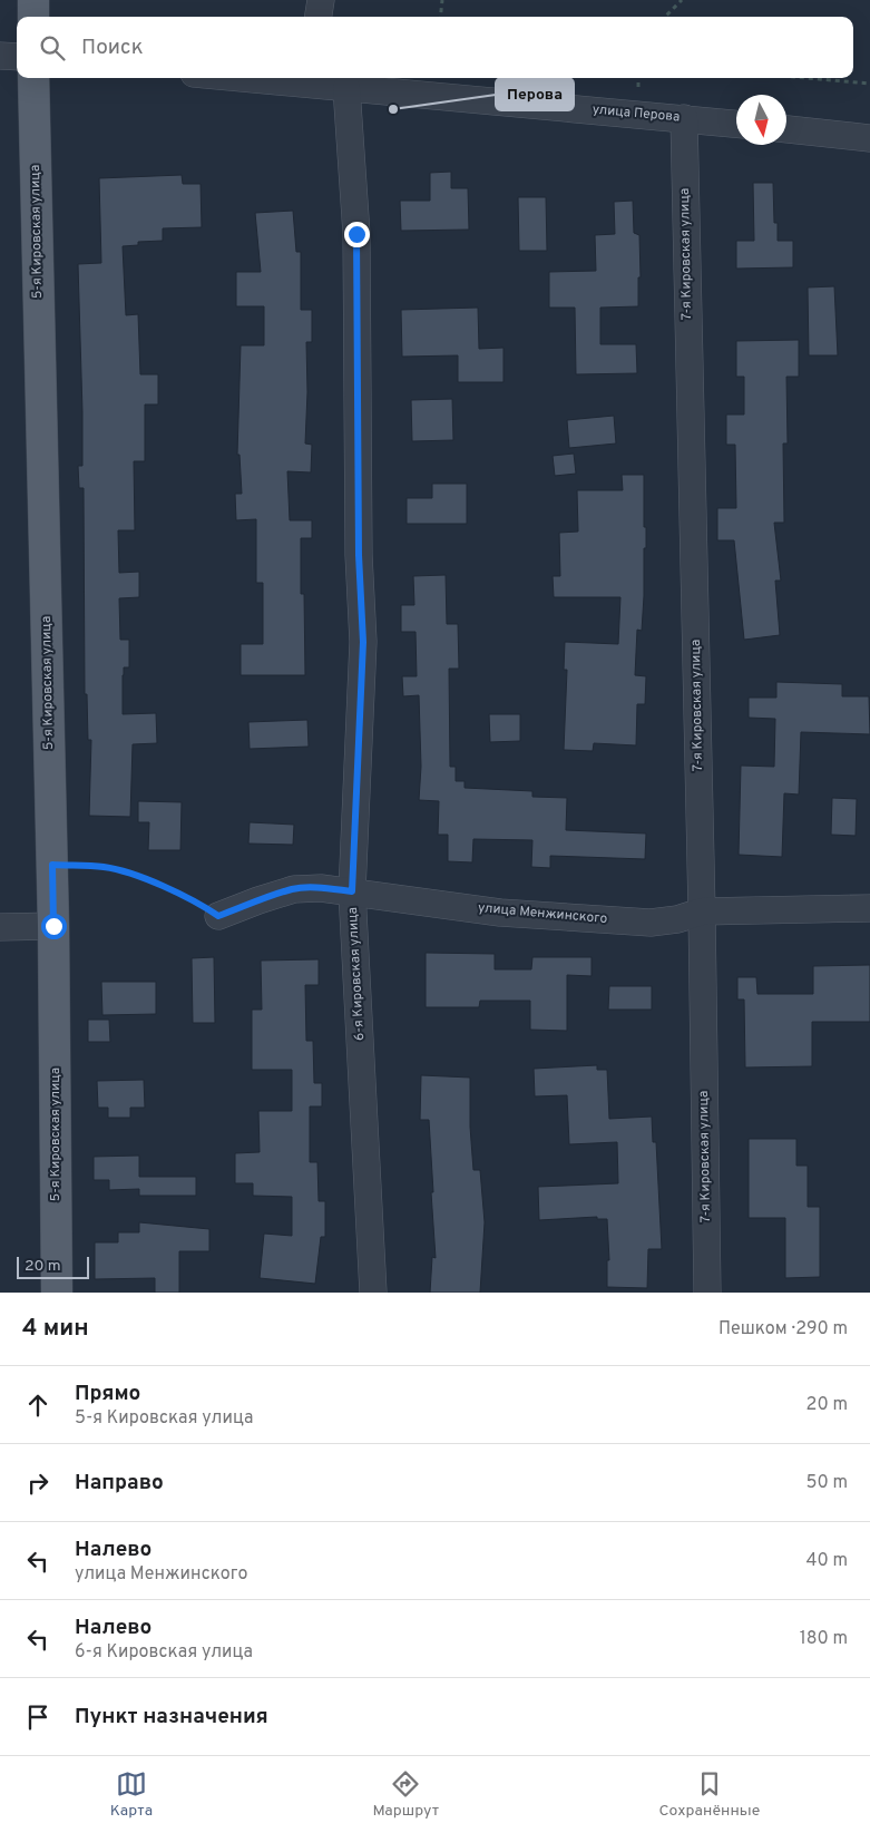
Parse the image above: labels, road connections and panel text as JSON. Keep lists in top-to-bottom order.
{
  "streets": {
    "main road": ["5-я Кировская улица"],
    "street": [
      "улица Перова",
      "7-я Кировская улица",
      "улица Менжинского",
      "6-я Кировская улица"
    ]
  },
  "crossings": [
    ["улица Перова", "7-я Кировская улица"],
    ["улица Перова", "6-я Кировская улица"],
    ["7-я Кировская улица", "улица Менжинского"],
    ["улица Менжинского", "6-я Кировская улица"]
  ],
  "places": ["Перова"],
  "scale_bar": "20 m",
  "north": "bottom",
  "page": {
    "search": "Поиск",
    "scale": "20 m",
    "heading": ["4 мин", "Пешком · 290 m"],
    "list": [
      ["Прямо", "5-я Кировская улица", "20 m"],
      ["Направо", "50 m"],
      ["Налево", "улица Менжинского", "40 m"],
      ["Налево", "6-я Кировская улица", "180 m"],
      "Пункт назначения"
    ],
    "nav": ["Карта", "Маршрут", "Сохранённые"]
  }
}
